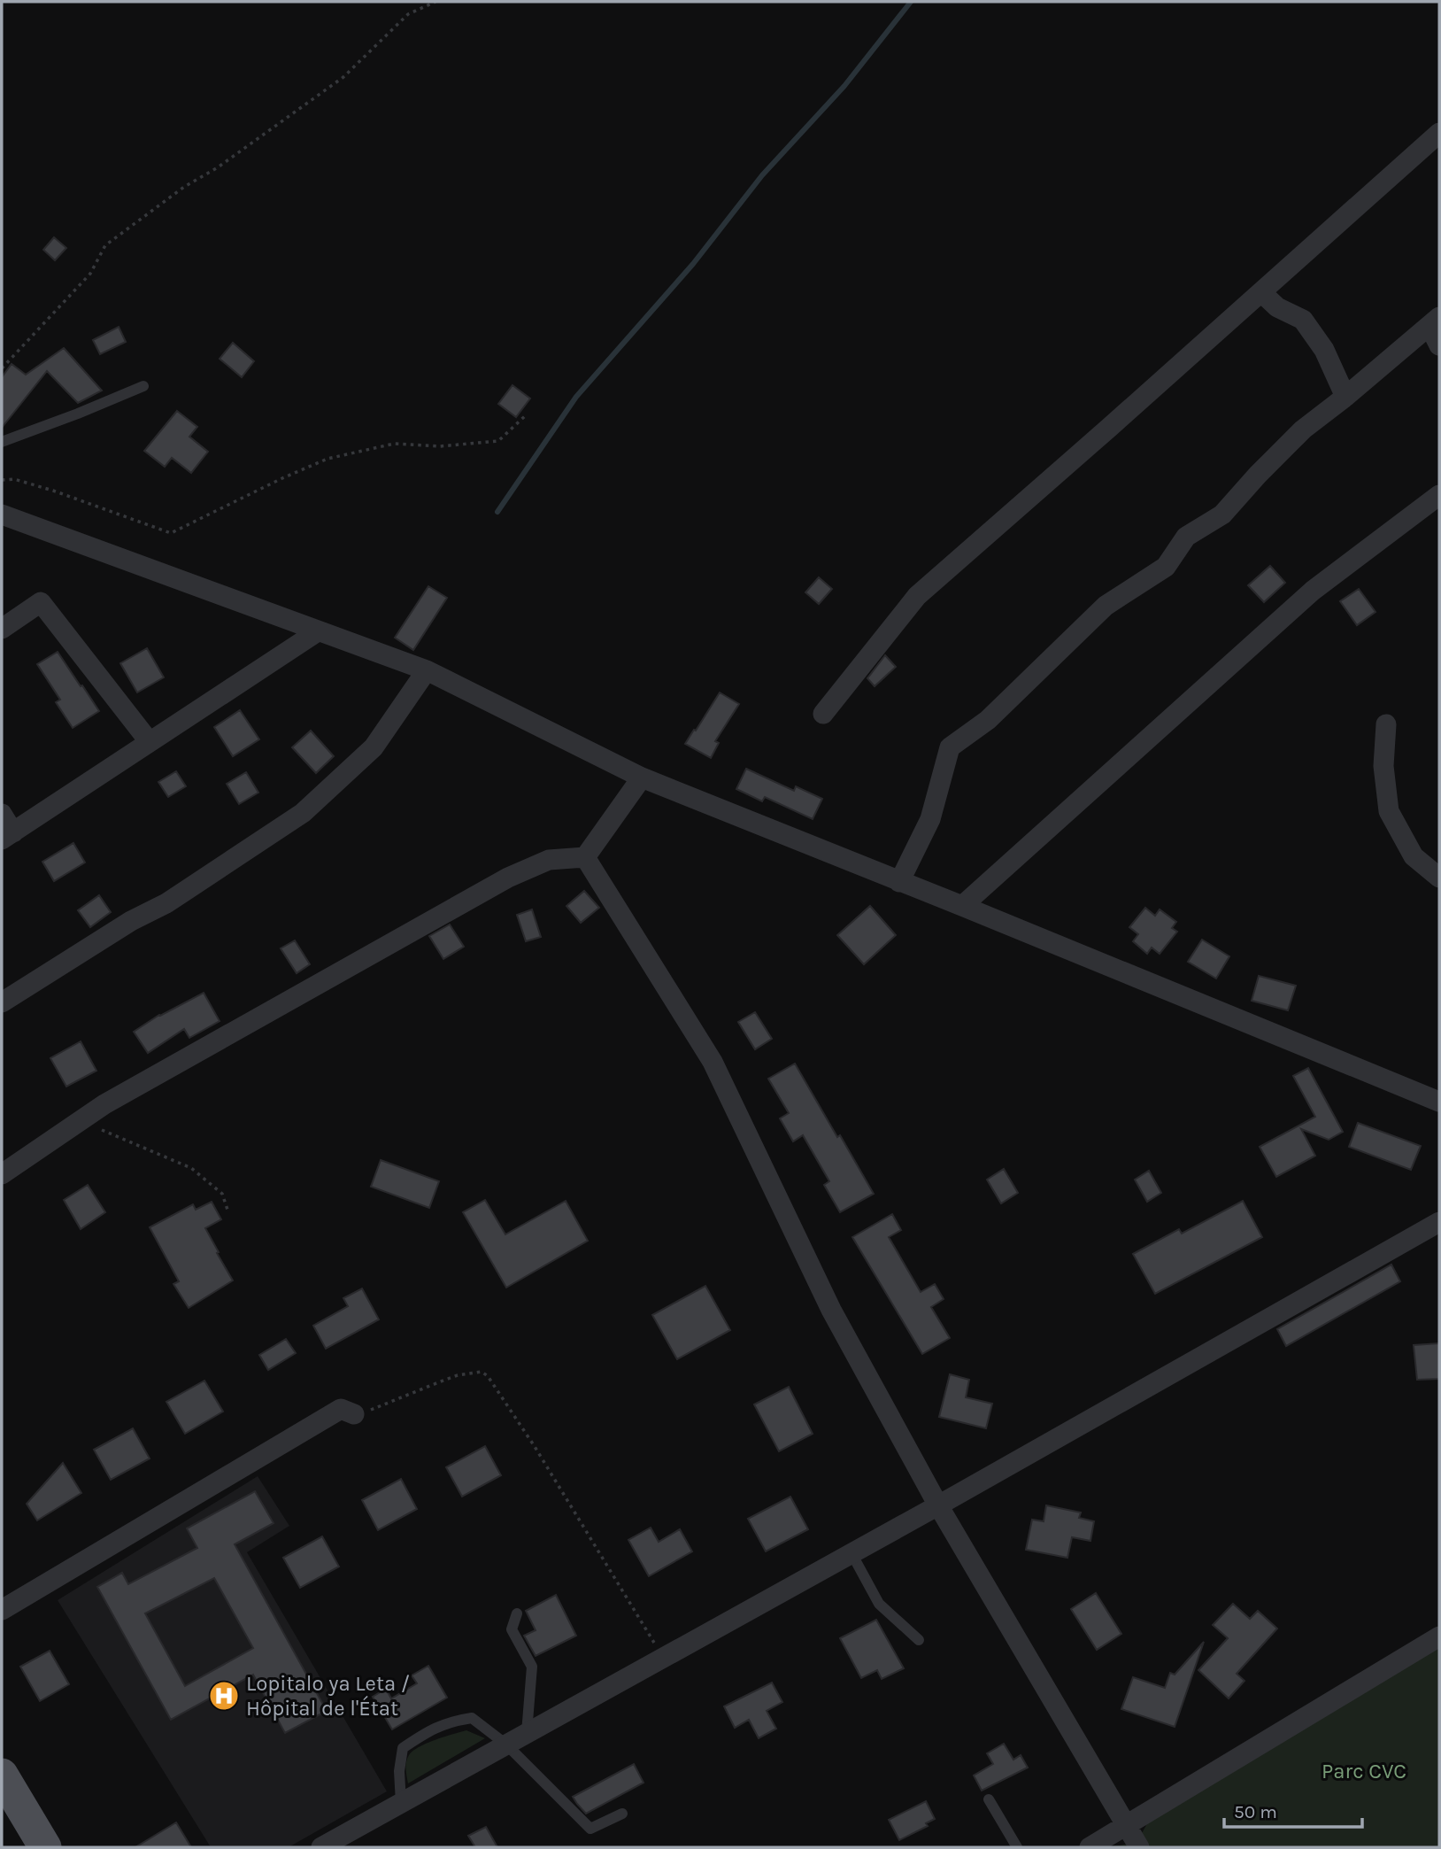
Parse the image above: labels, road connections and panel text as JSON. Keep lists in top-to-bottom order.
{
  "parks": ["Parc CVC"],
  "places": {
    "hospital": ["Lopitalo ya Leta / Hôpital de l'État"]
  },
  "scale_bar": "50 m"
}
